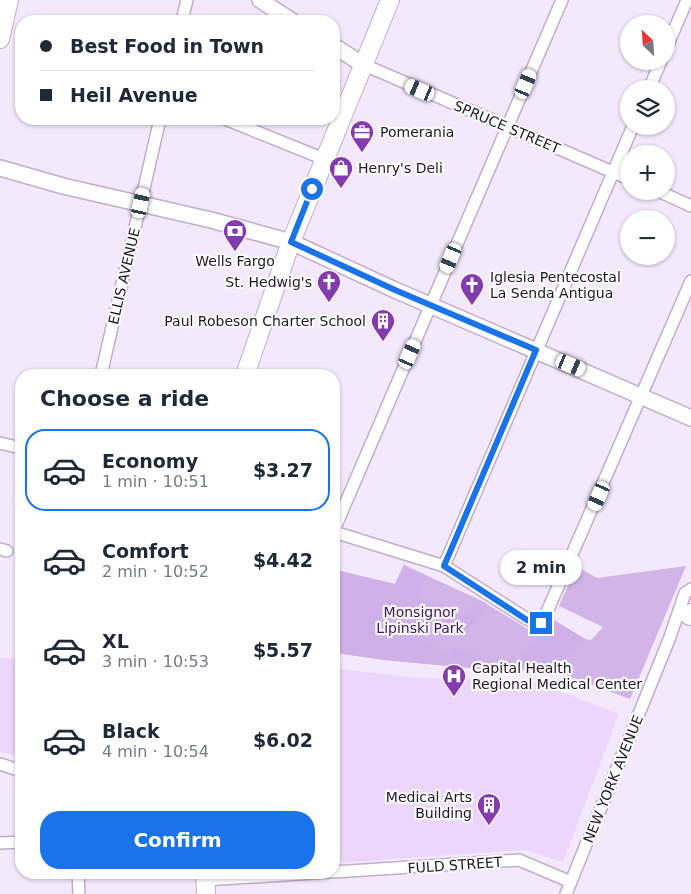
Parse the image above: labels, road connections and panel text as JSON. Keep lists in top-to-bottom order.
{
  "streets": {
    "main road": ["SPRUCE STREET"],
    "street": ["ELLIS AVENUE", "NEW YORK AVENUE", "FULD STREET"]
  },
  "crossings": [
    ["NEW YORK AVENUE", "FULD STREET"]
  ],
  "parks": ["Monsignor Lipinski Park"],
  "places": {
    "office": ["Pomerania"],
    "shop": ["Henry's Deli"],
    "bank": ["Wells Fargo"],
    "church": ["St. Hedwig's", "Iglesia Pentecostal La Senda Antigua"],
    "building": ["Paul Robeson Charter School", "Medical Arts Building"],
    "hospital": ["Capital Health Regional Medical Center"]
  },
  "north": "top left",
  "page": {
    "map_buttons": ["+", "−"],
    "banner": ["Best Food in Town", "Heil Avenue"],
    "heading": "Choose a ride",
    "list": [
      {
        "name": "Economy",
        "note": "1 min · 10:51",
        "value": "$3.27"
      },
      {
        "name": "Comfort",
        "note": "2 min · 10:52",
        "value": "$4.42"
      },
      {
        "name": "XL",
        "note": "3 min · 10:53",
        "value": "$5.57"
      },
      {
        "name": "Black",
        "note": "4 min · 10:54",
        "value": "$6.02"
      }
    ],
    "bubble": "2 min",
    "buttons": "Confirm"
  }
}
